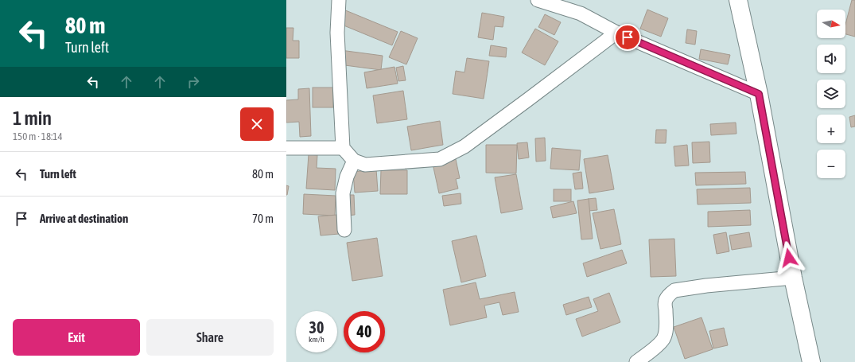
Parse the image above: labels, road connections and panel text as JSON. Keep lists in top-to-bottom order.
{
  "north": "right",
  "page": {
    "turn": ["80 m", "Turn left"],
    "map_buttons": ["+", "−"],
    "heading": ["1 min", "150 m · 18:14"],
    "list": [
      {
        "name": "Turn left",
        "value": "80 m"
      },
      {
        "name": "Arrive at destination",
        "value": "70 m"
      }
    ],
    "speed": "30 km/h",
    "limit": "40",
    "buttons": ["Exit", "Share"]
  }
}
